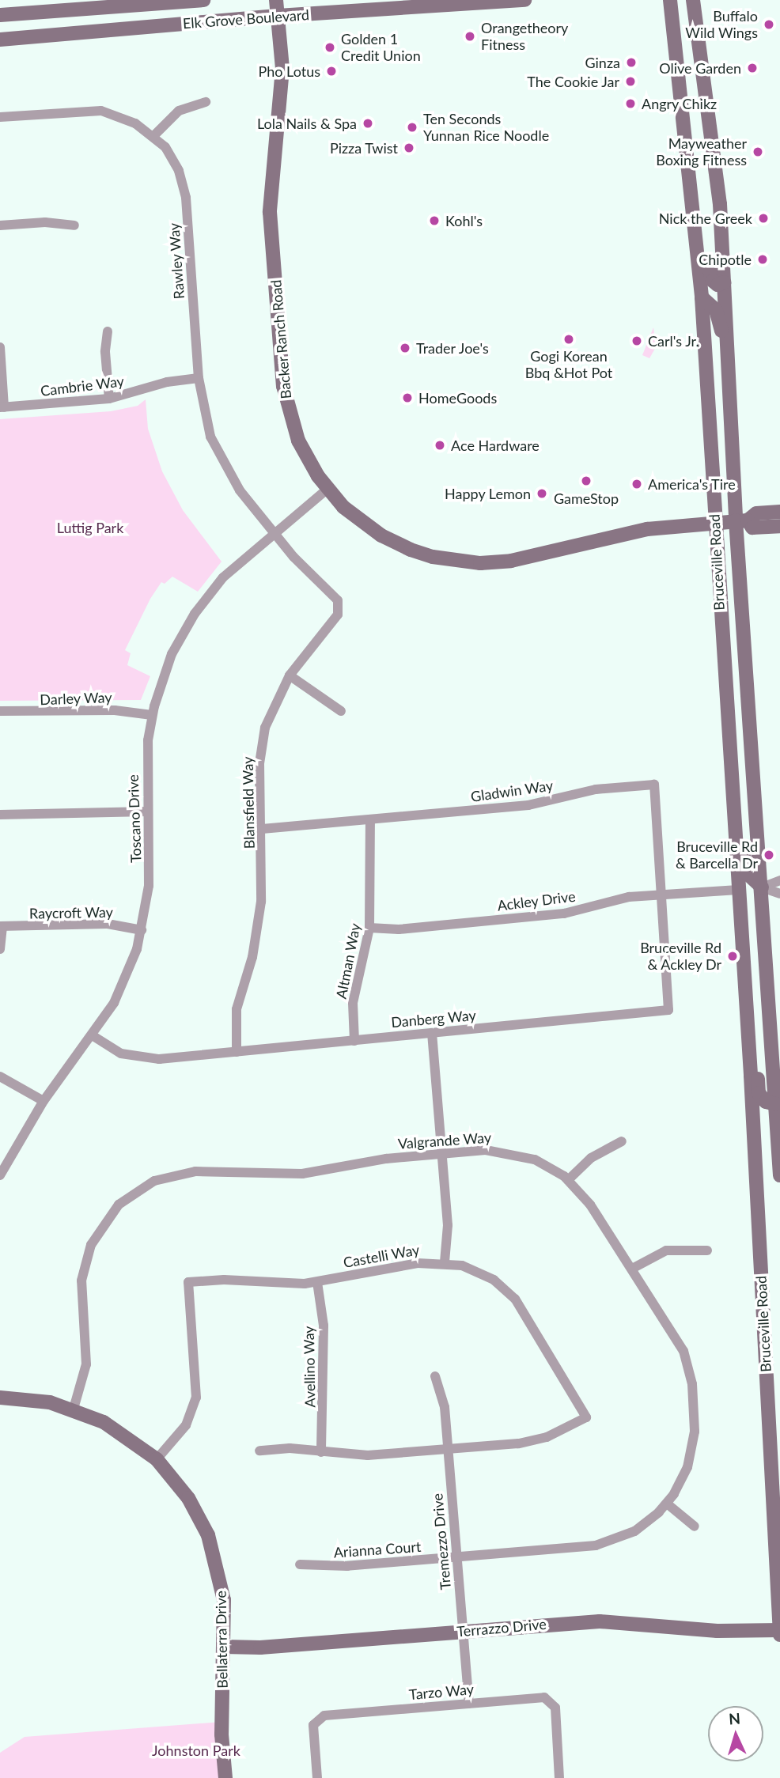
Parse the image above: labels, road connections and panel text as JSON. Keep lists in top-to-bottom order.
{
  "streets": {
    "main road": [
      "Elk Grove Boulevard",
      "Backer Ranch Road",
      "Bruceville Road",
      "Terrazzo Drive",
      "Bellaterra Drive"
    ],
    "street": [
      "Rawley Way",
      "Cambrie Way",
      "Darley Way",
      "Gladwin Way",
      "Blansfield Way",
      "Toscano Drive",
      "Ackley Drive",
      "Raycroft Way",
      "Altman Way",
      "Danberg Way",
      "Valgrande Way",
      "Castelli Way",
      "Avellino Way",
      "Tremezzo Drive",
      "Arianna Court",
      "Tarzo Way"
    ]
  },
  "crossings": [
    ["Elk Grove Boulevard", "Backer Ranch Road"],
    ["Rawley Way", "Cambrie Way"],
    ["Rawley Way", "Blansfield Way"],
    ["Rawley Way", "Toscano Drive"],
    ["Backer Ranch Road", "Bruceville Road"],
    ["Backer Ranch Road", "Toscano Drive"],
    ["Bruceville Road", "Ackley Drive"],
    ["Bruceville Road", "Terrazzo Drive"],
    ["Darley Way", "Toscano Drive"],
    ["Gladwin Way", "Blansfield Way"],
    ["Gladwin Way", "Ackley Drive"],
    ["Gladwin Way", "Altman Way"],
    ["Gladwin Way", "Danberg Way"],
    ["Blansfield Way", "Toscano Drive"],
    ["Blansfield Way", "Danberg Way"],
    ["Toscano Drive", "Raycroft Way"],
    ["Toscano Drive", "Danberg Way"],
    ["Ackley Drive", "Altman Way"],
    ["Ackley Drive", "Danberg Way"],
    ["Altman Way", "Danberg Way"],
    ["Valgrande Way", "Tremezzo Drive"],
    ["Valgrande Way", "Arianna Court"],
    ["Valgrande Way", "Bellaterra Drive"],
    ["Castelli Way", "Avellino Way"],
    ["Castelli Way", "Tremezzo Drive"],
    ["Castelli Way", "Bellaterra Drive"],
    ["Tremezzo Drive", "Arianna Court"],
    ["Tremezzo Drive", "Terrazzo Drive"],
    ["Tremezzo Drive", "Tarzo Way"],
    ["Terrazzo Drive", "Bellaterra Drive"]
  ],
  "parks": ["Luttig Park", "Johnston Park"],
  "places": [
    "Buffalo Wild Wings",
    "Orangetheory Fitness",
    "Golden 1 Credit Union",
    "Ginza",
    "Olive Garden",
    "Pho Lotus",
    "The Cookie Jar",
    "Angry Chikz",
    "Lola Nails & Spa",
    "Ten Seconds Yunnan Rice Noodle",
    "Pizza Twist",
    "Mayweather Boxing Fitness",
    "Nick the Greek",
    "Kohl's",
    "Chipotle",
    "Gogi Korean Bbq &Hot Pot",
    "Carl's Jr.",
    "Trader Joe's",
    "HomeGoods",
    "Ace Hardware",
    "GameStop",
    "America's Tire",
    "Happy Lemon",
    "Bruceville Rd & Barcella Dr",
    "Bruceville Rd & Ackley Dr"
  ],
  "north": "top"
}
